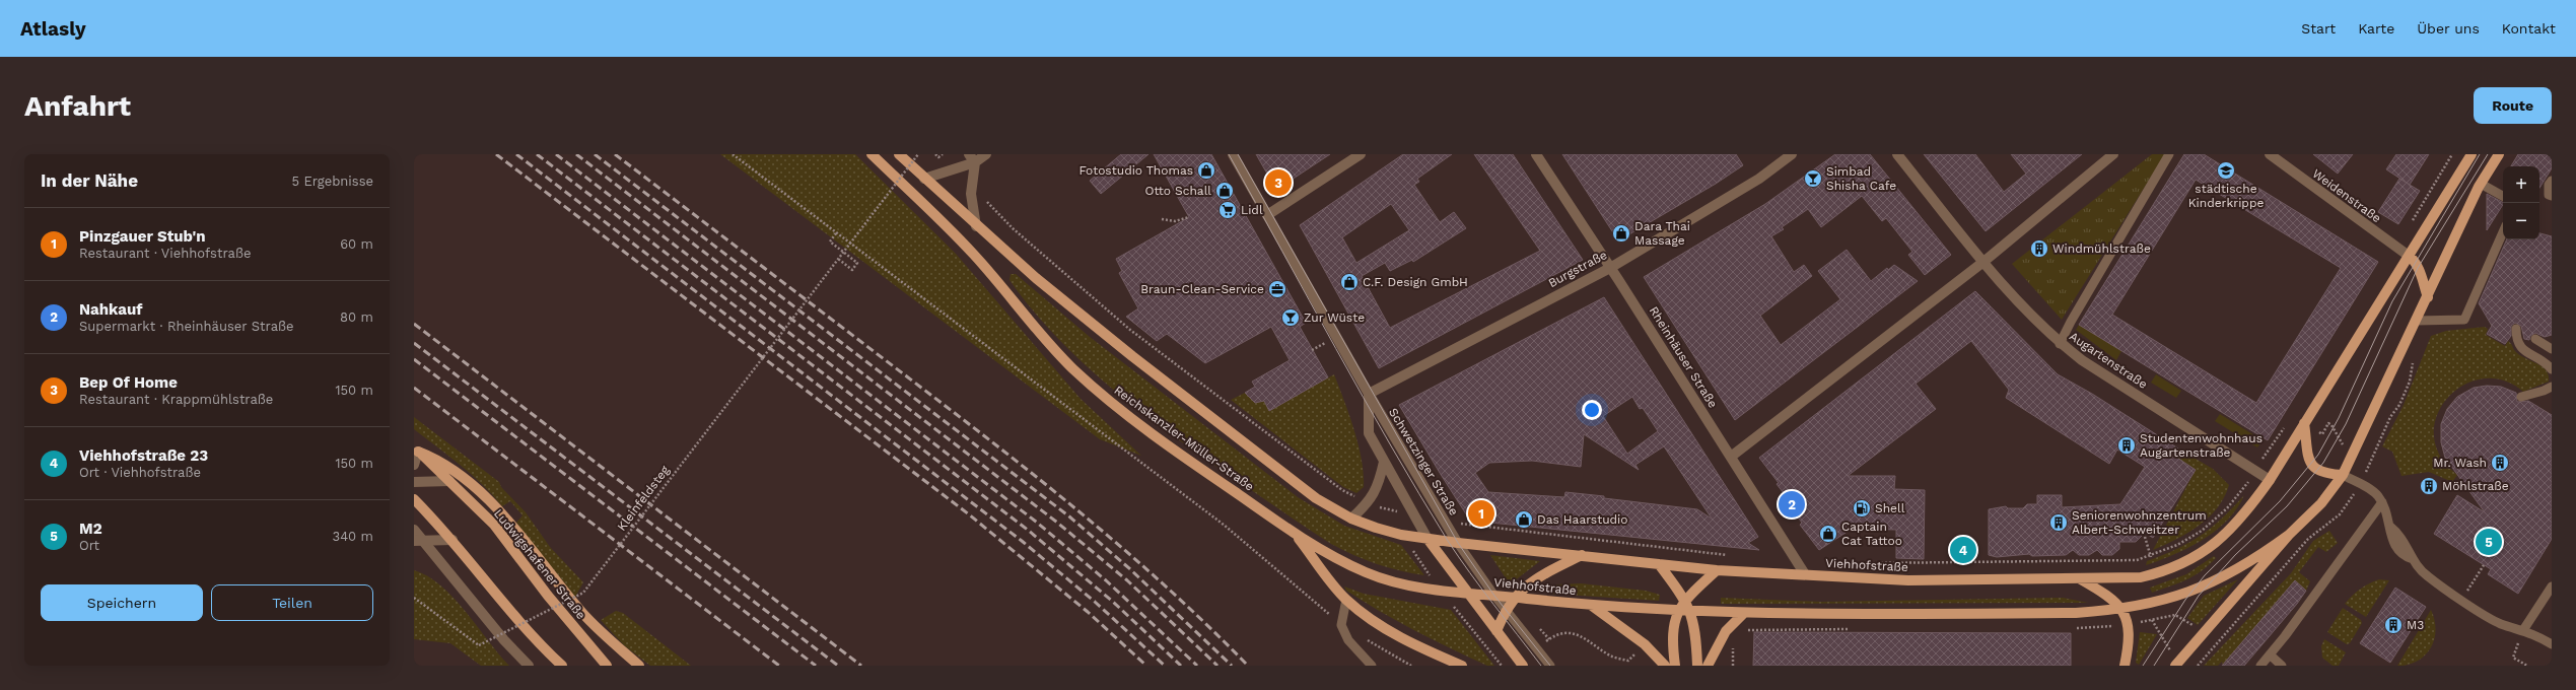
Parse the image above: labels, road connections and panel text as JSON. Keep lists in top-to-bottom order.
{
  "streets": {
    "main road": ["Reichskanzler-Müller-Straße", "Ludwigshafener Straße", "Viehhofstraße"],
    "street": [
      "Weidenstraße",
      "Burgstraße",
      "Rheinhäuser Straße",
      "Augartenstraße",
      "Schwetzinger Straße"
    ],
    "path": ["Kleinfeldsteg"]
  },
  "crossings": [
    ["Burgstraße", "Rheinhäuser Straße"],
    ["Burgstraße", "Schwetzinger Straße"],
    ["Rheinhäuser Straße", "Viehhofstraße"],
    ["Augartenstraße", "Viehhofstraße"],
    ["Reichskanzler-Müller-Straße", "Viehhofstraße"],
    ["Schwetzinger Straße", "Viehhofstraße"]
  ],
  "places": {
    "shop": [
      "Fotostudio Thomas",
      "Otto Schall",
      "Dara Thai Massage",
      "C.F. Design GmbH",
      "Das Haarstudio",
      "Captain Cat Tattoo"
    ],
    "school or university": ["städtische Kinderkrippe"],
    "bar": ["Simbad Shisha Cafe", "Zur Wüste"],
    "supermarket": ["Lidl"],
    "building": [
      "Windmühlstraße",
      "Studentenwohnhaus Augartenstraße",
      "Mr. Wash",
      "Möhlstraße",
      "Seniorenwohnzentrum Albert-Schweitzer",
      "M3"
    ],
    "office": ["Braun-Clean-Service"],
    "fuel station": ["Shell"]
  },
  "page": {
    "header": "Atlasly",
    "nav": [
      "Start",
      "Karte",
      "Über uns",
      "Kontakt"
    ],
    "buttons": [
      "Route",
      ["Speichern", "Teilen"]
    ],
    "title": "Anfahrt",
    "heading": ["In der Nähe", "5 Ergebnisse"],
    "map_buttons": ["+", "−"],
    "pins": [
      "3",
      "2",
      "1",
      "5",
      "4"
    ],
    "list": [
      {
        "mark": "1",
        "name": "Pinzgauer Stub'n",
        "note": "Restaurant · Viehhofstraße",
        "value": "60 m"
      },
      {
        "mark": "2",
        "name": "Nahkauf",
        "note": "Supermarkt · Rheinhäuser Straße",
        "value": "80 m"
      },
      {
        "mark": "3",
        "name": "Bep Of Home",
        "note": "Restaurant · Krappmühlstraße",
        "value": "150 m"
      },
      {
        "mark": "4",
        "name": "Viehhofstraße 23",
        "note": "Ort · Viehhofstraße",
        "value": "150 m"
      },
      {
        "mark": "5",
        "name": "M2",
        "note": "Ort",
        "value": "340 m"
      }
    ]
  }
}
